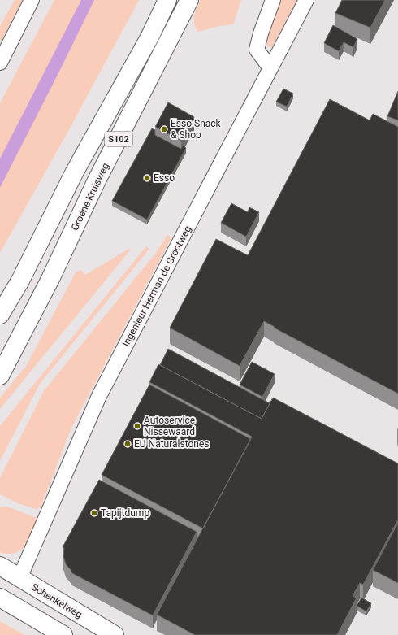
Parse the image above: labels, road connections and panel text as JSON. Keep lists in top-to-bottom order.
{
  "streets": {
    "main road": ["S102", "Groene Kruisweg", "Schenkelweg"],
    "street": ["Ingenieur Herman de Grootweg"]
  },
  "crossings": [
    ["Ingenieur Herman de Grootweg", "Schenkelweg"]
  ],
  "places": [
    "Esso Snack & Shop",
    "Esso",
    "Autoservice Nissewaard",
    "EU Naturalstones",
    "Tapijtdump"
  ]
}
